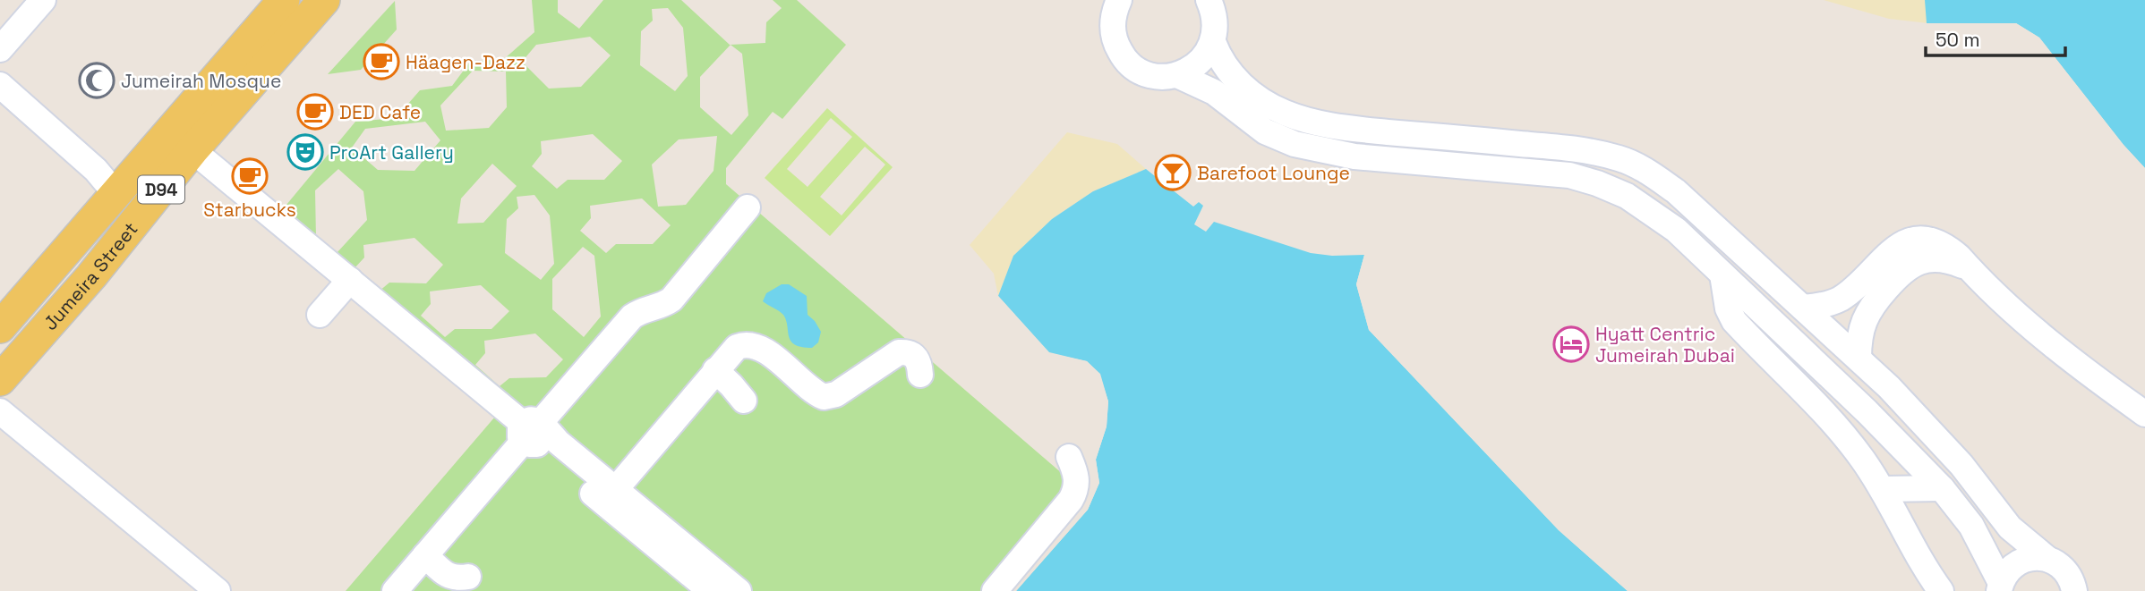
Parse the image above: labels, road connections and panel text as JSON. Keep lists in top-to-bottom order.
{
  "streets": {
    "main road": ["D94", "Jumeira Street"]
  },
  "places": {
    "cafe": ["Häagen-Dazz", "DED Cafe", "Starbucks"],
    "mosque": ["Jumeirah Mosque"],
    "theatre": ["ProArt Gallery"],
    "bar": ["Barefoot Lounge"],
    "hotel": ["Hyatt Centric Jumeirah Dubai"]
  },
  "scale_bar": "50 m"
}
